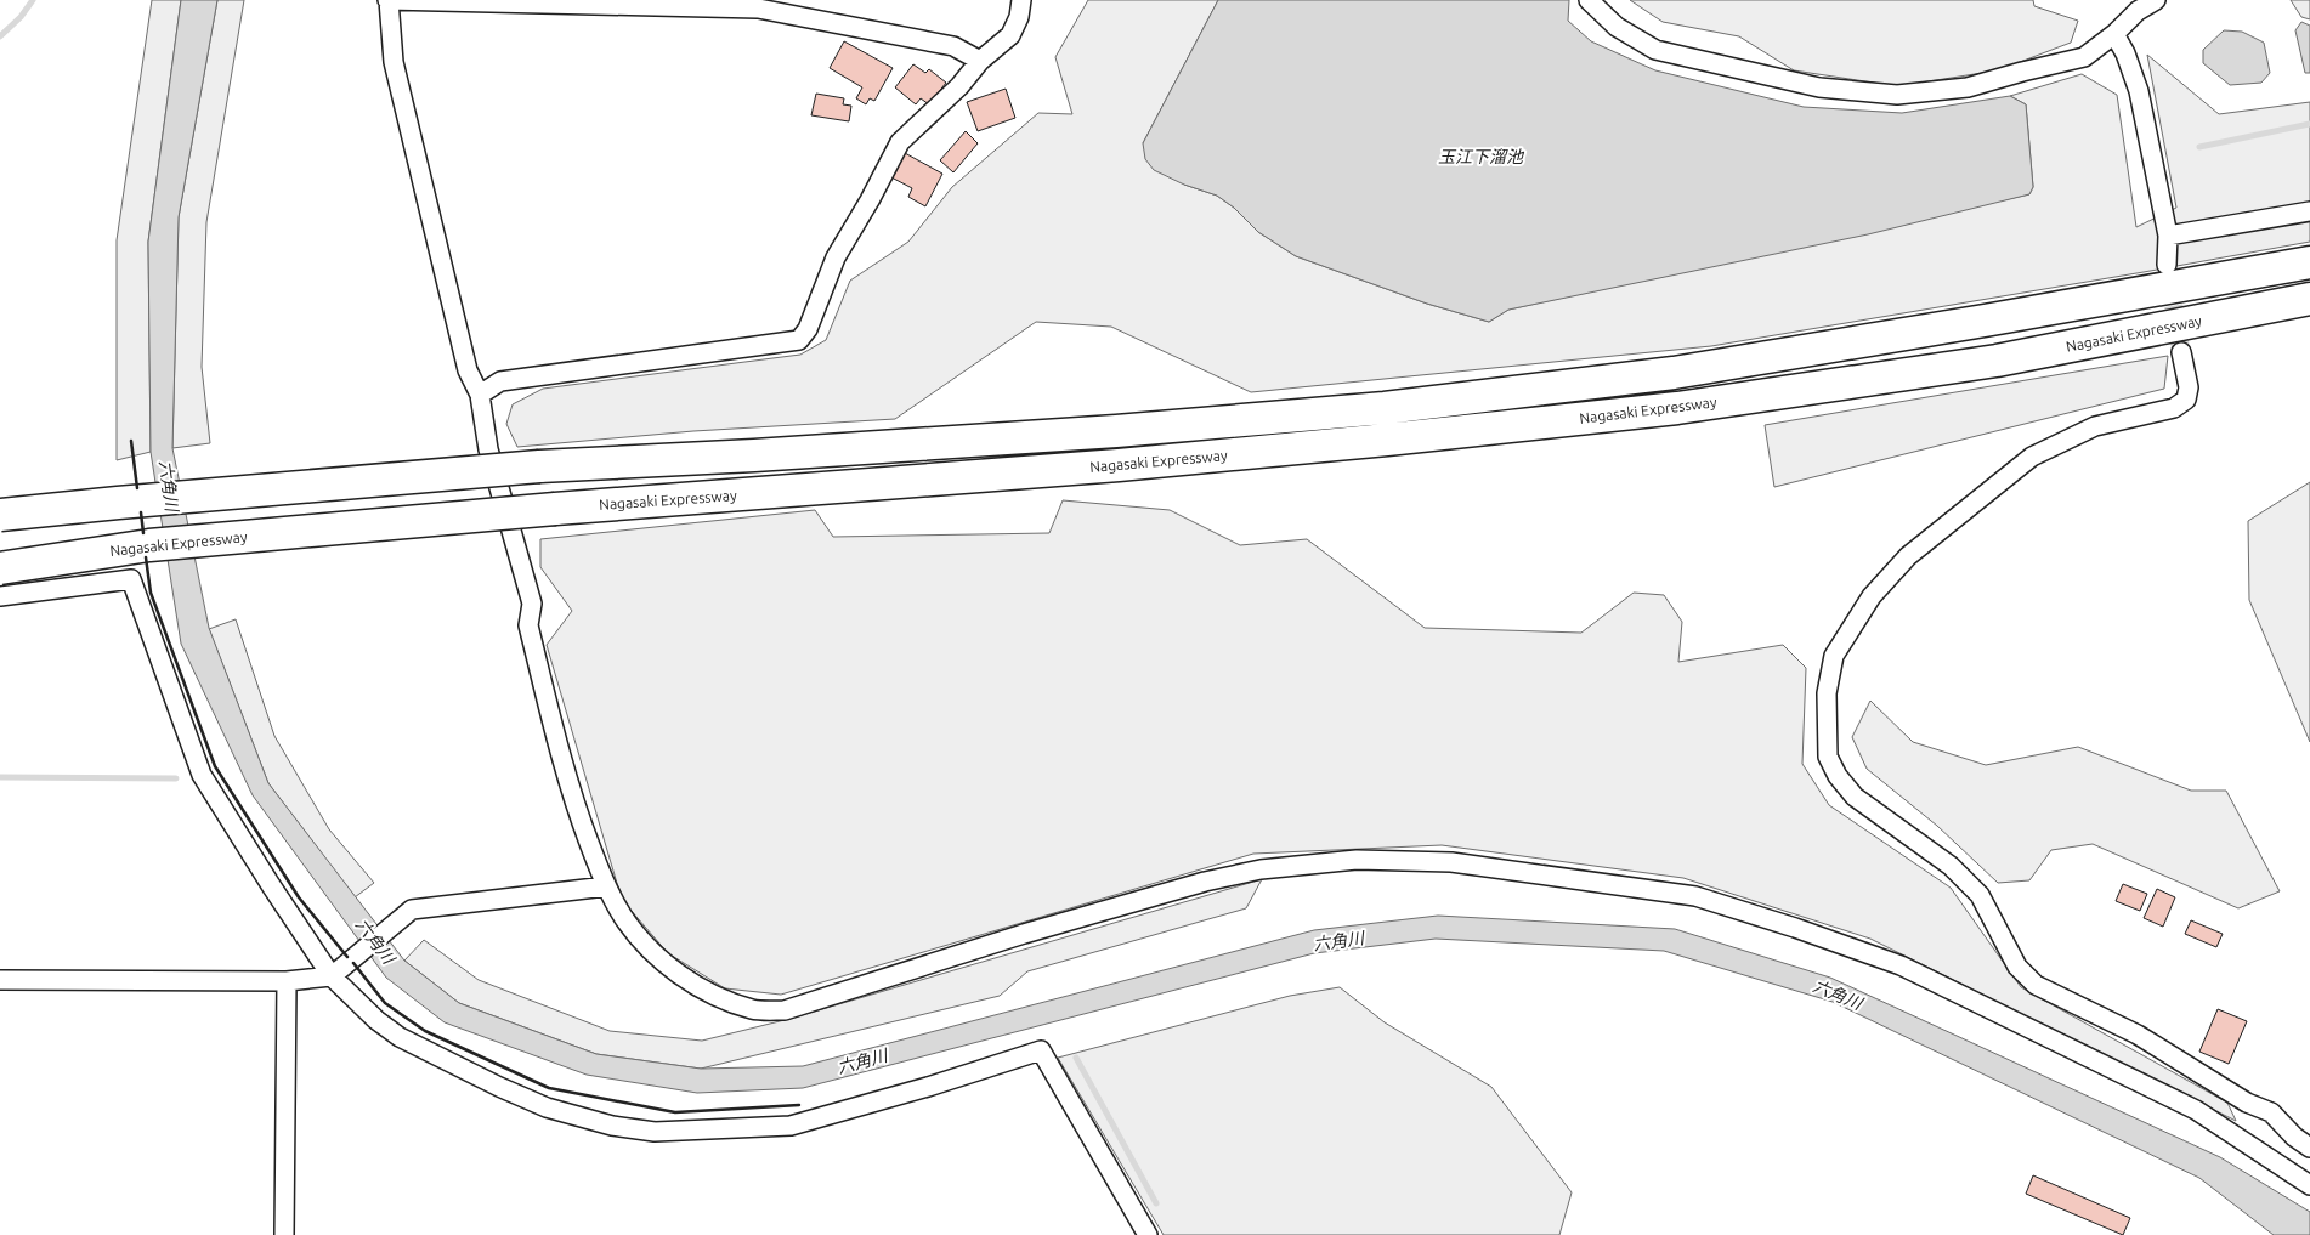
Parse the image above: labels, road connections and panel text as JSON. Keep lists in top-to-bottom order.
{
  "streets": {
    "highway": ["Nagasaki Expressway"]
  },
  "water": ["玉江下溜池", "六角川"]
}
